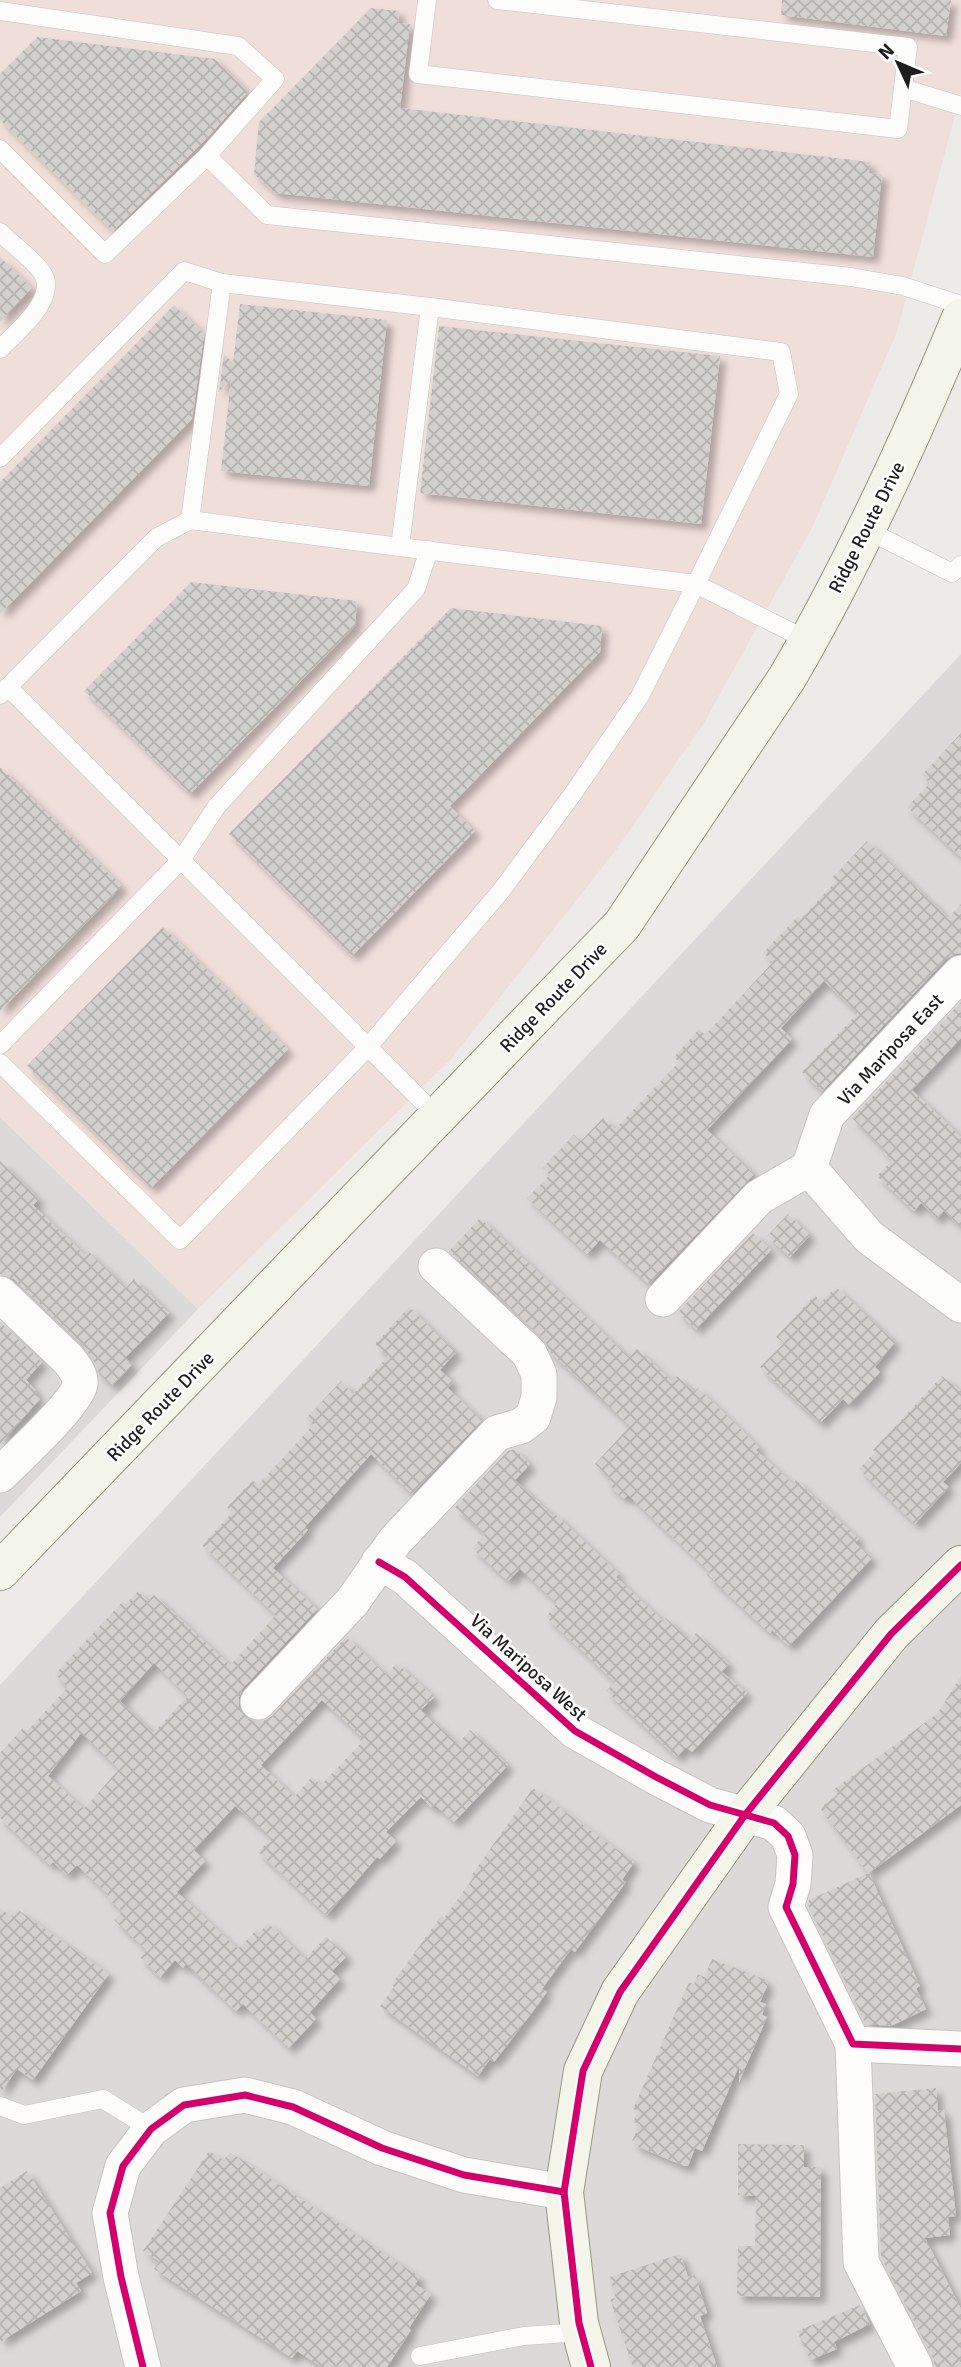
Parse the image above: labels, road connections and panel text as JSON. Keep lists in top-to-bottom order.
{
  "streets": {
    "main road": ["Ridge Route Drive"],
    "street": ["Via Mariposa East", "Via Mariposa West"]
  },
  "north": "top left"
}
